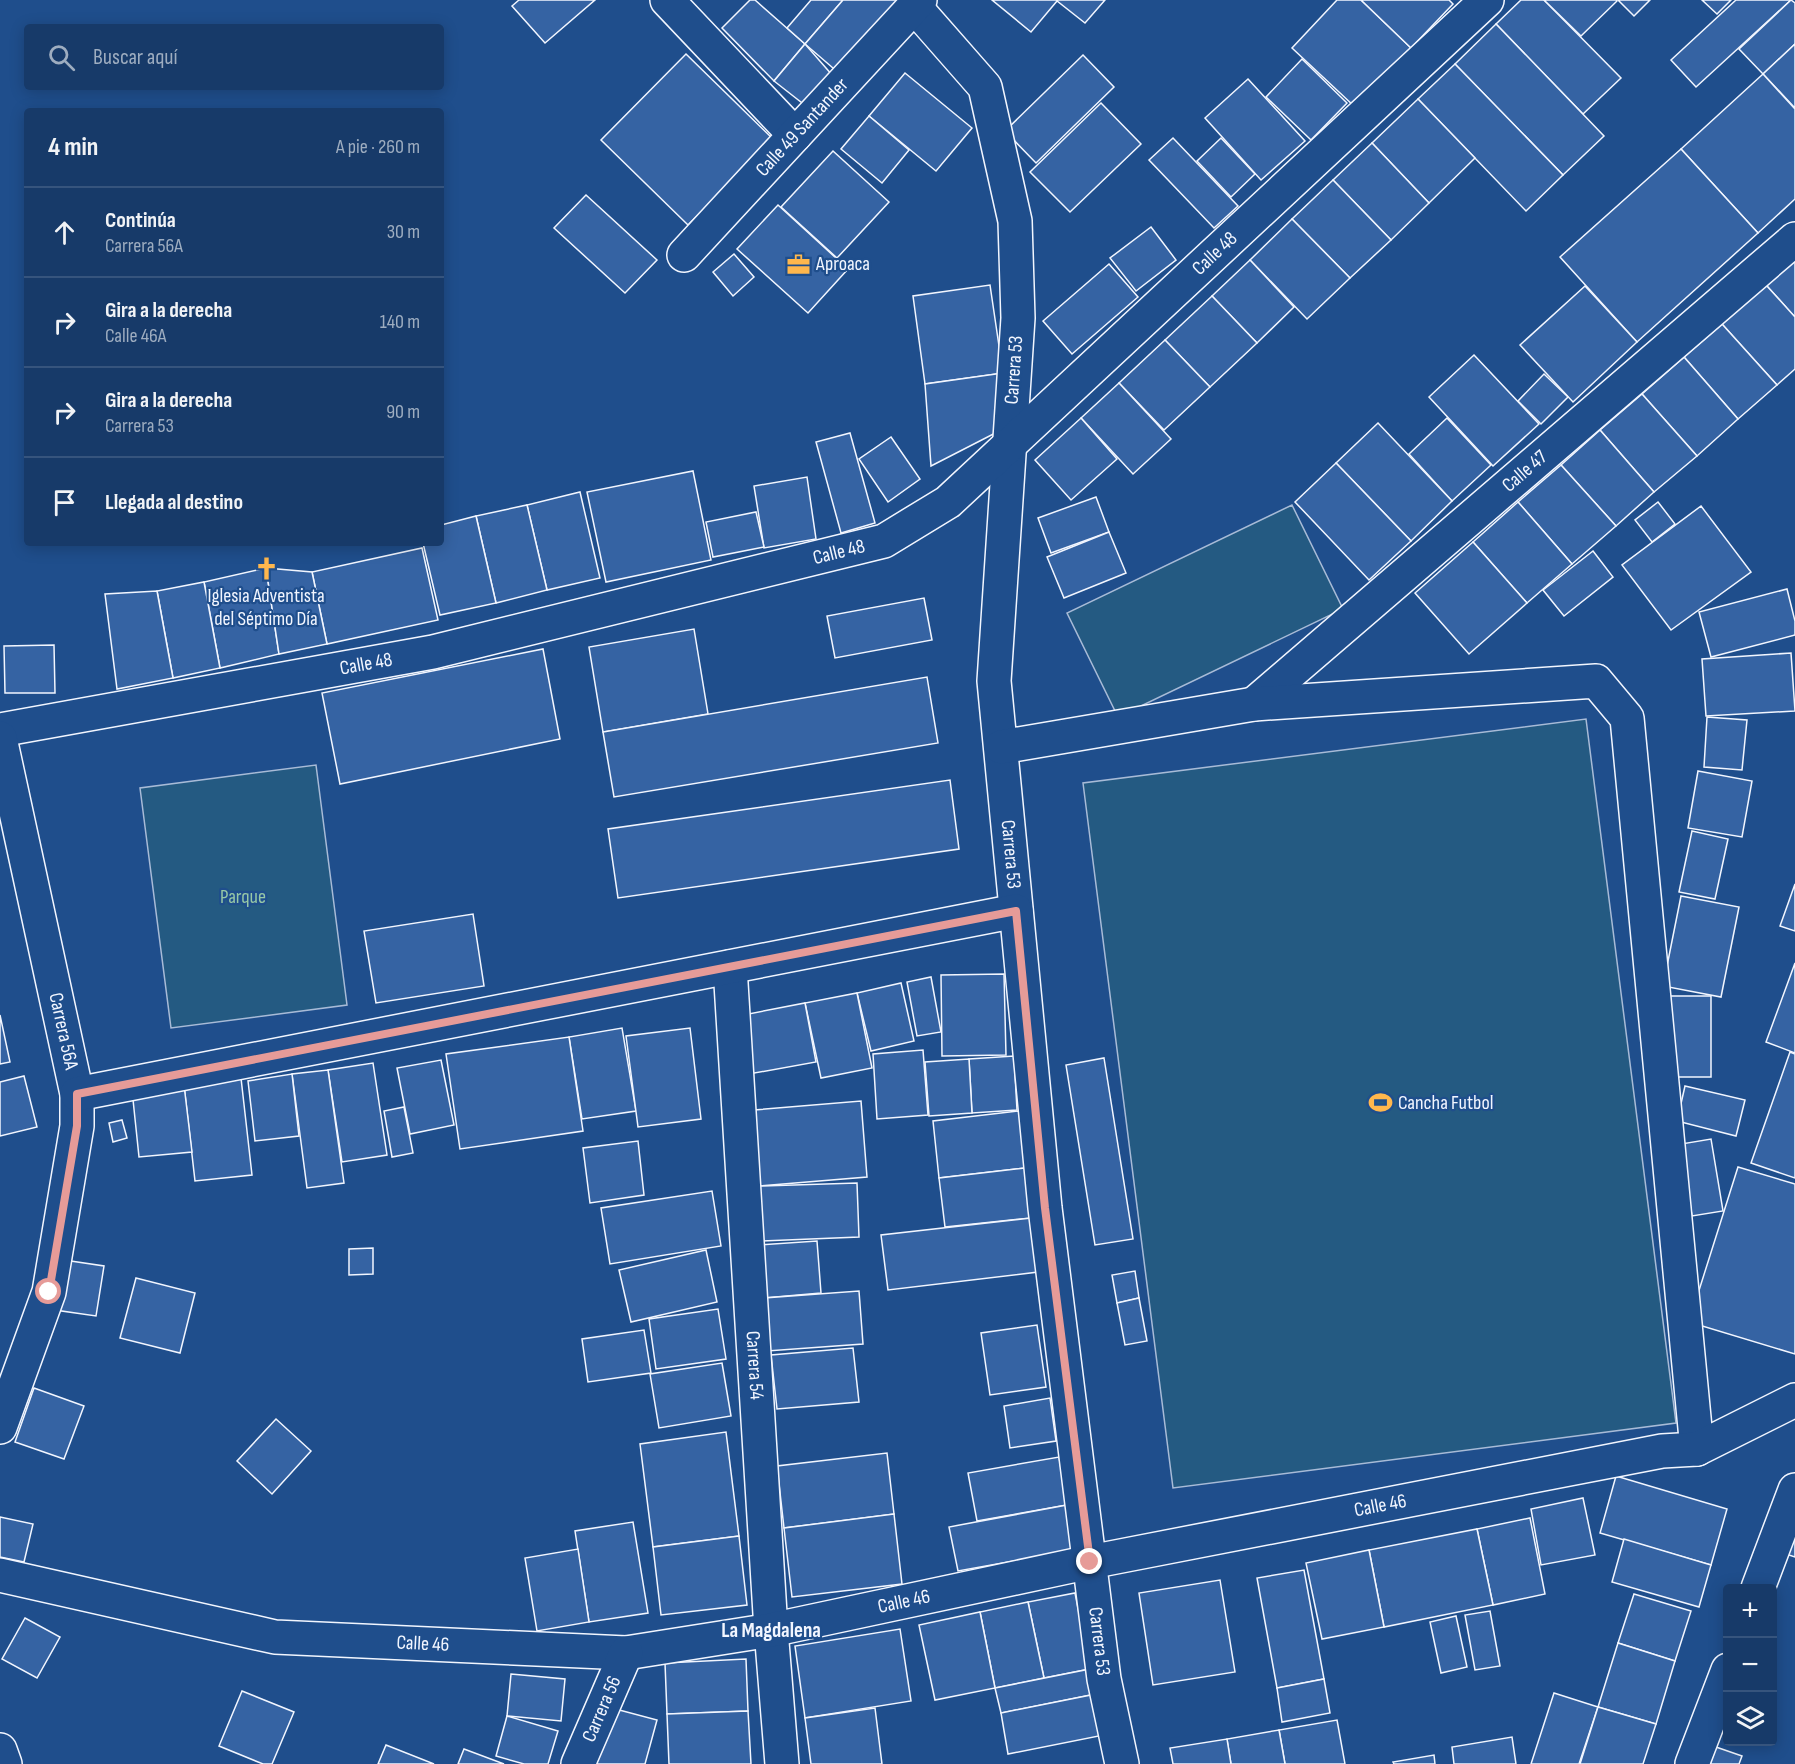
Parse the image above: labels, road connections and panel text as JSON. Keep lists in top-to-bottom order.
{
  "streets": {
    "street": [
      "Calle 49 Santander",
      "Calle 48",
      "Carrera 53",
      "Calle 47",
      "Carrera 56A",
      "Carrera 54",
      "Calle 46",
      "Carrera 56"
    ]
  },
  "crossings": [
    ["Calle 49 Santander", "Carrera 53"],
    ["Calle 48", "Carrera 53"],
    ["Carrera 53", "Calle 46"],
    ["Carrera 54", "Calle 46"],
    ["Calle 46", "Carrera 56"]
  ],
  "districts": ["La Magdalena"],
  "parks": ["Parque"],
  "places": {
    "office": ["Aproaca"],
    "church": ["Iglesia Adventista del Séptimo Día"],
    "sports": ["Cancha Futbol"]
  },
  "page": {
    "search": "Buscar aquí",
    "heading": ["4 min", "A pie · 260 m"],
    "list": [
      ["Continúa", "Carrera 56A", "30 m"],
      ["Gira a la derecha", "Calle 46A", "140 m"],
      ["Gira a la derecha", "Carrera 53", "90 m"],
      "Llegada al destino"
    ],
    "map_buttons": ["+", "−"]
  }
}
